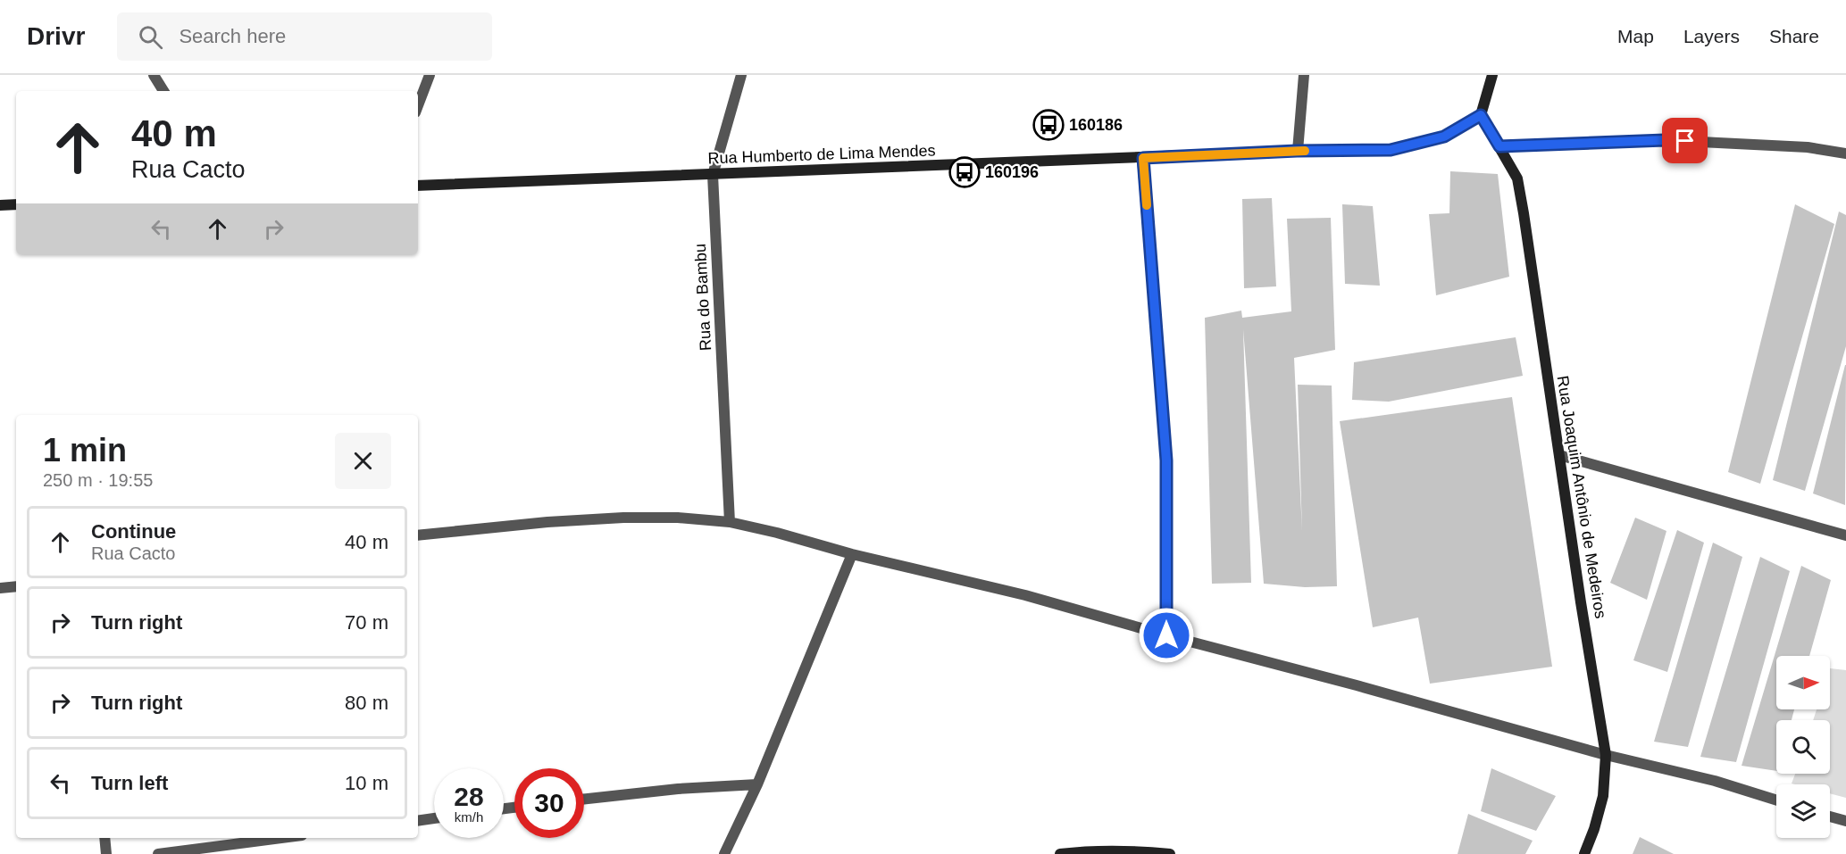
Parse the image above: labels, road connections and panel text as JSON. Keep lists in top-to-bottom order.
{
  "streets": {
    "street": ["Rua Humberto de Lima Mendes", "Rua do Bambu", "Rua Joaquim Antônio de Medeiros"]
  },
  "crossings": [
    ["Rua Humberto de Lima Mendes", "Rua do Bambu"]
  ],
  "places": {
    "bus stop": ["160186", "160196"]
  },
  "north": "right",
  "page": {
    "header": "Drivr",
    "search": "Search here",
    "nav": ["Map", "Layers", "Share"],
    "turn": ["40 m", "Rua Cacto"],
    "heading": ["1 min", "250 m · 19:55"],
    "list": [
      {
        "name": "Continue",
        "note": "Rua Cacto",
        "value": "40 m"
      },
      {
        "name": "Turn right",
        "value": "70 m"
      },
      {
        "name": "Turn right",
        "value": "80 m"
      },
      {
        "name": "Turn left",
        "value": "10 m"
      }
    ],
    "speed": "28 km/h",
    "limit": "30"
  }
}
